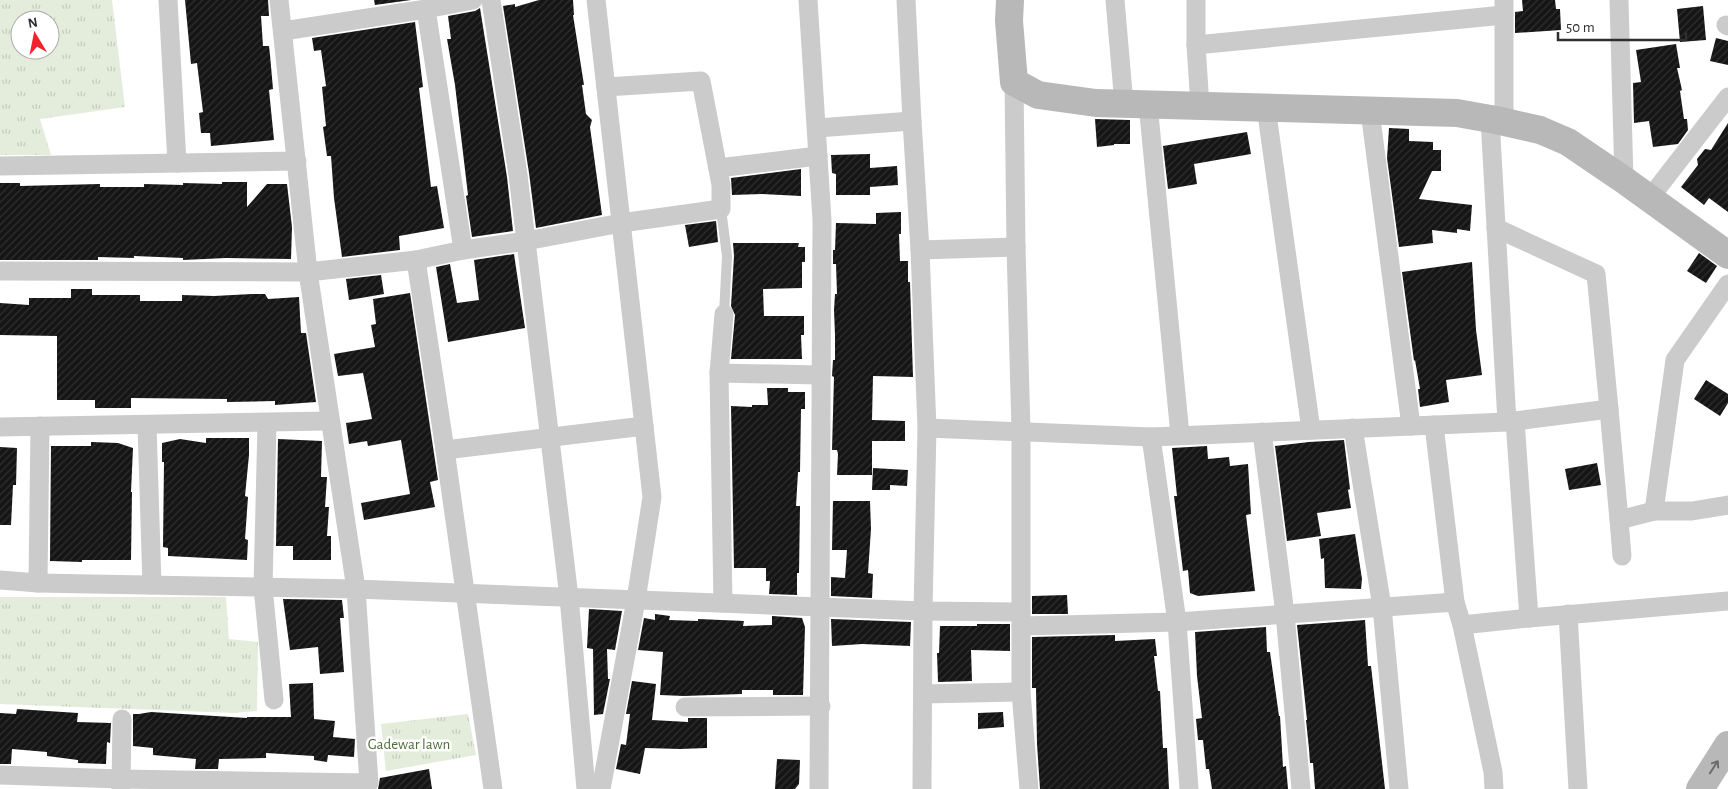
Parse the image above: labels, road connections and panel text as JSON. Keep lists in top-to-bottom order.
{
  "parks": ["Gadewar lawn"],
  "scale_bar": "50 m",
  "north": "top"
}
